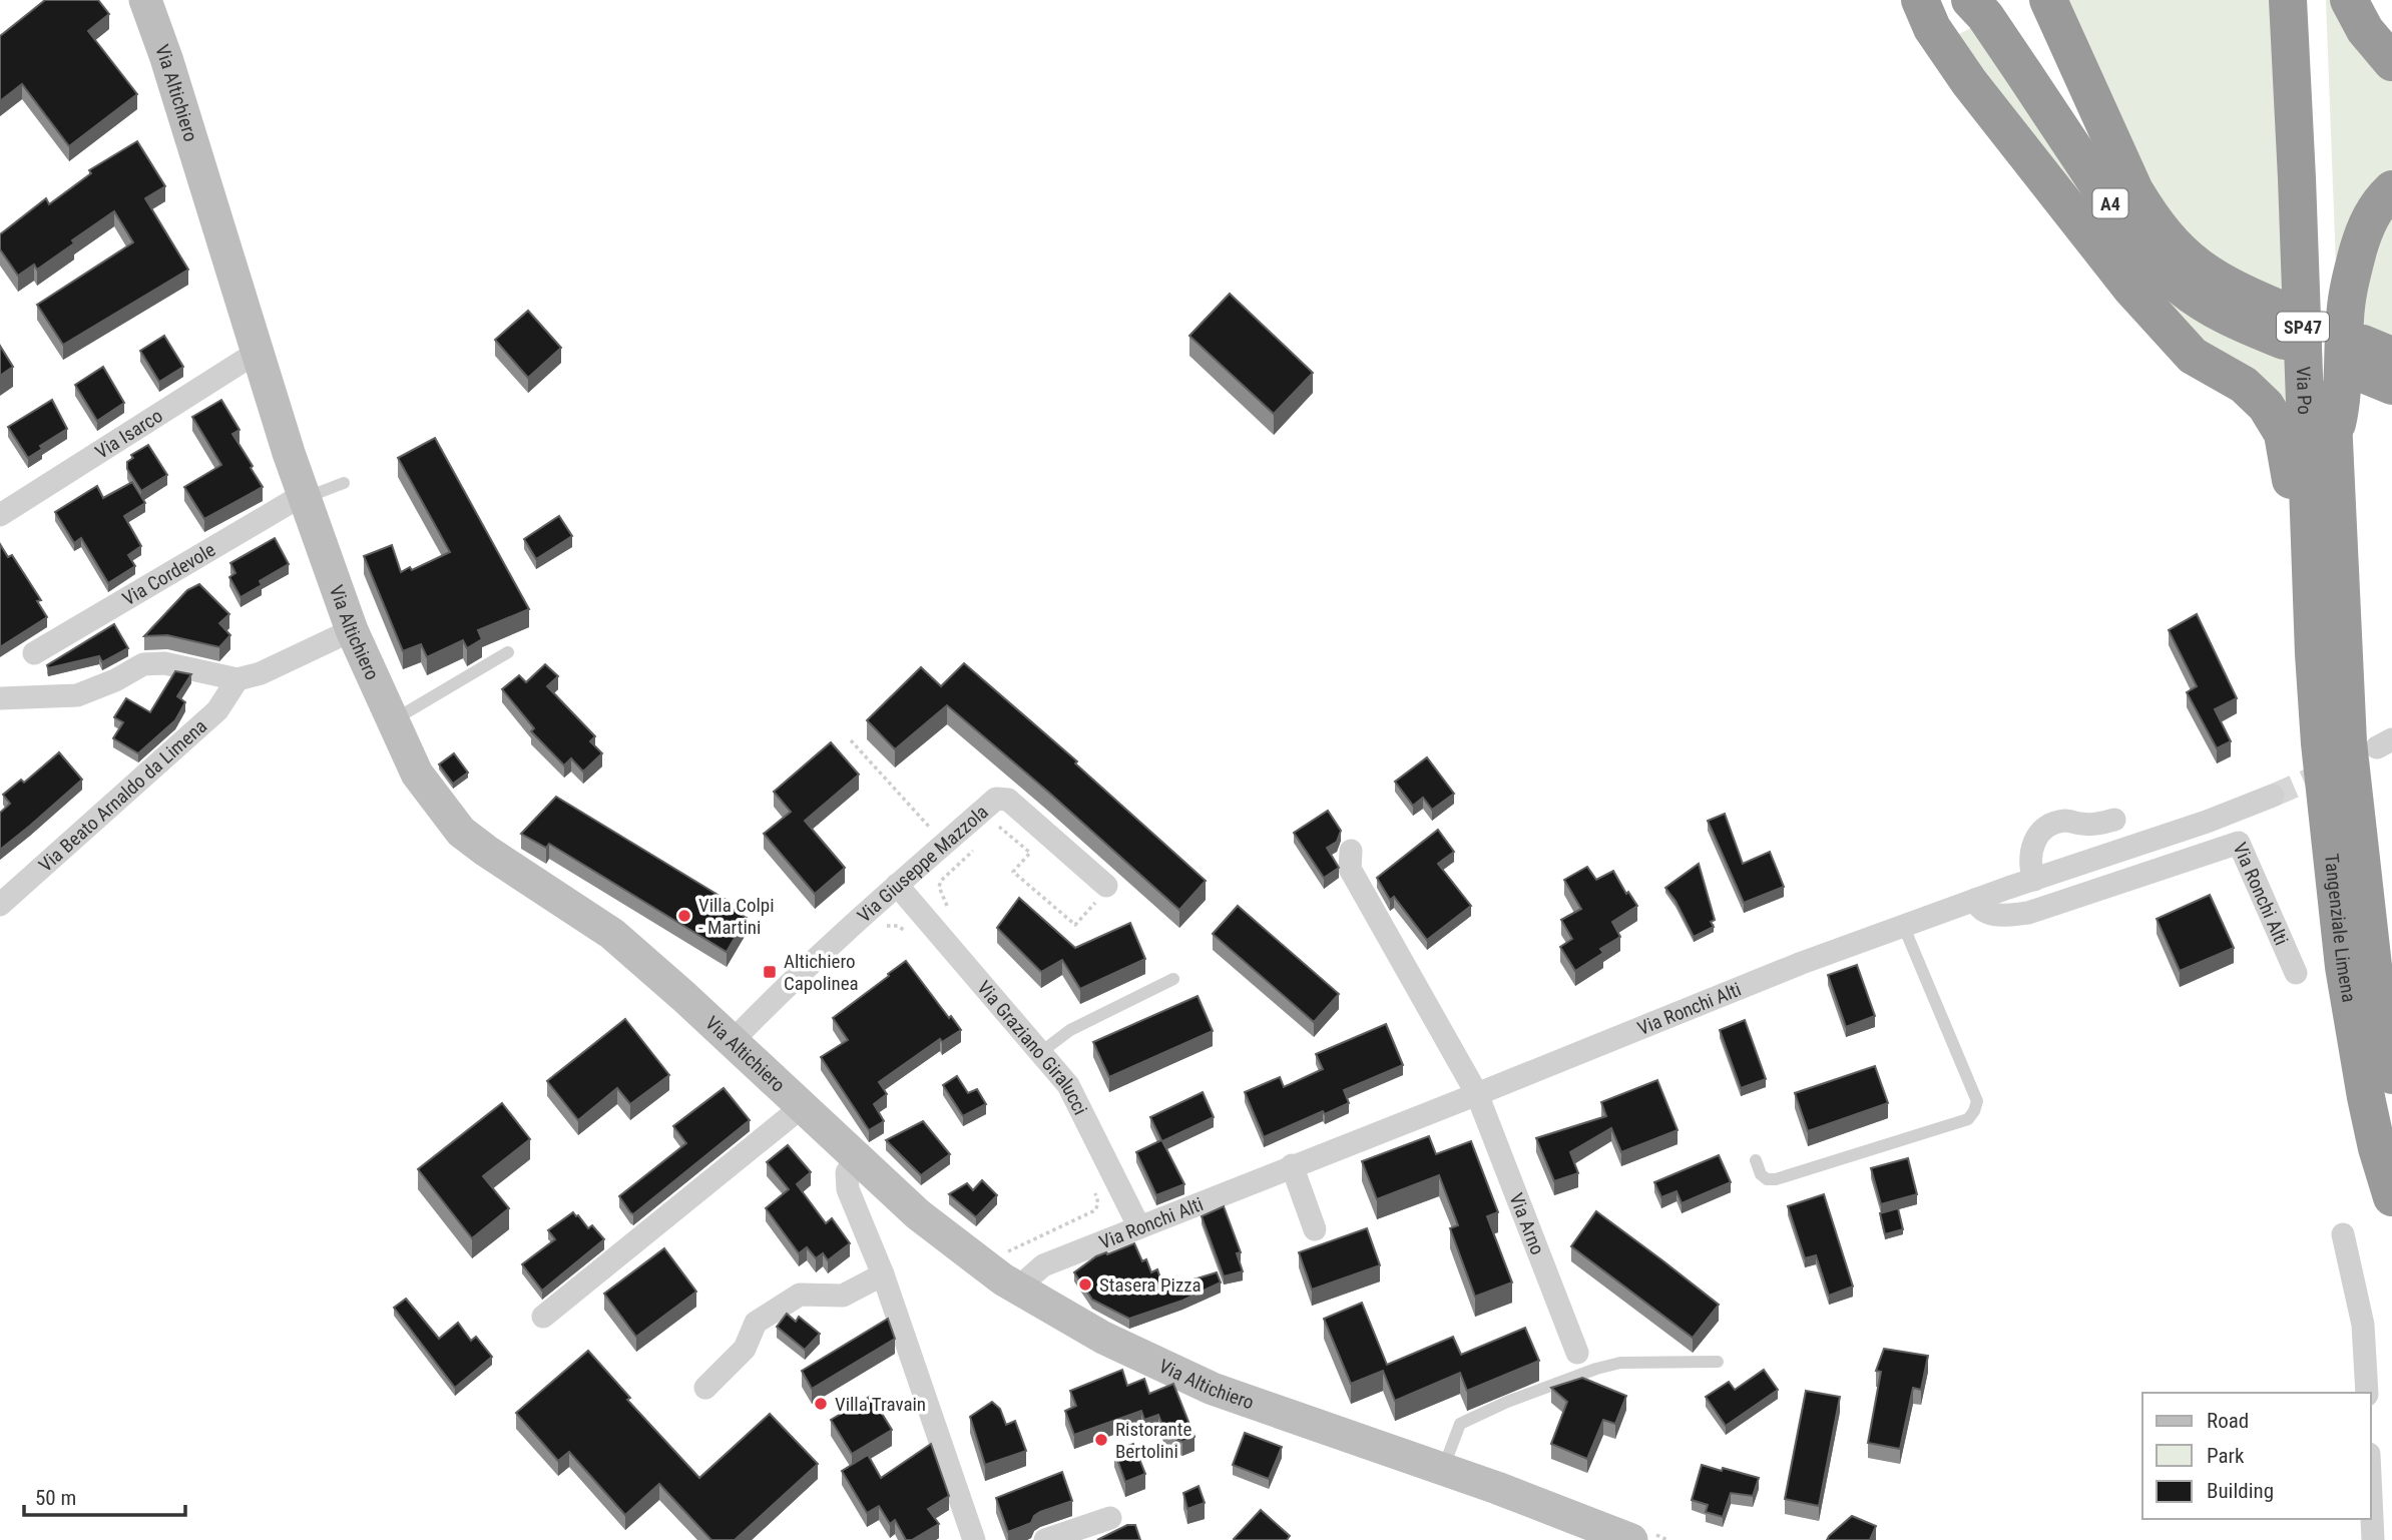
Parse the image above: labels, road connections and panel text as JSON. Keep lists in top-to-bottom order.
{
  "streets": {
    "highway": [
      "A4",
      "SP47",
      "Via Po",
      "Tangenziale Limena"
    ],
    "street": [
      "Via Altichiero",
      "Via Isarco",
      "Via Cordevole",
      "Via Beato Arnaldo da Limena",
      "Via Giuseppe Mazzola",
      "Via Ronchi Alti",
      "Via Graziano Giralucci",
      "Via Arno"
    ]
  },
  "crossings": [
    ["Via Altichiero", "Via Isarco"],
    ["Via Altichiero", "Via Cordevole"],
    ["Via Altichiero", "Via Giuseppe Mazzola"],
    ["Via Altichiero", "Via Ronchi Alti"],
    ["Via Po", "Tangenziale Limena"],
    ["Via Giuseppe Mazzola", "Via Graziano Giralucci"],
    ["Via Ronchi Alti", "Via Graziano Giralucci"],
    ["Via Ronchi Alti", "Via Arno"]
  ],
  "places": {
    "other": [
      "Villa Colpi - Martini",
      "Stasera Pizza",
      "Villa Travain",
      "Ristorante Bertolini"
    ],
    "transit": ["Altichiero Capolinea"]
  },
  "legend": ["Road", "Park", "Building"],
  "scale_bar": "50 m"
}
